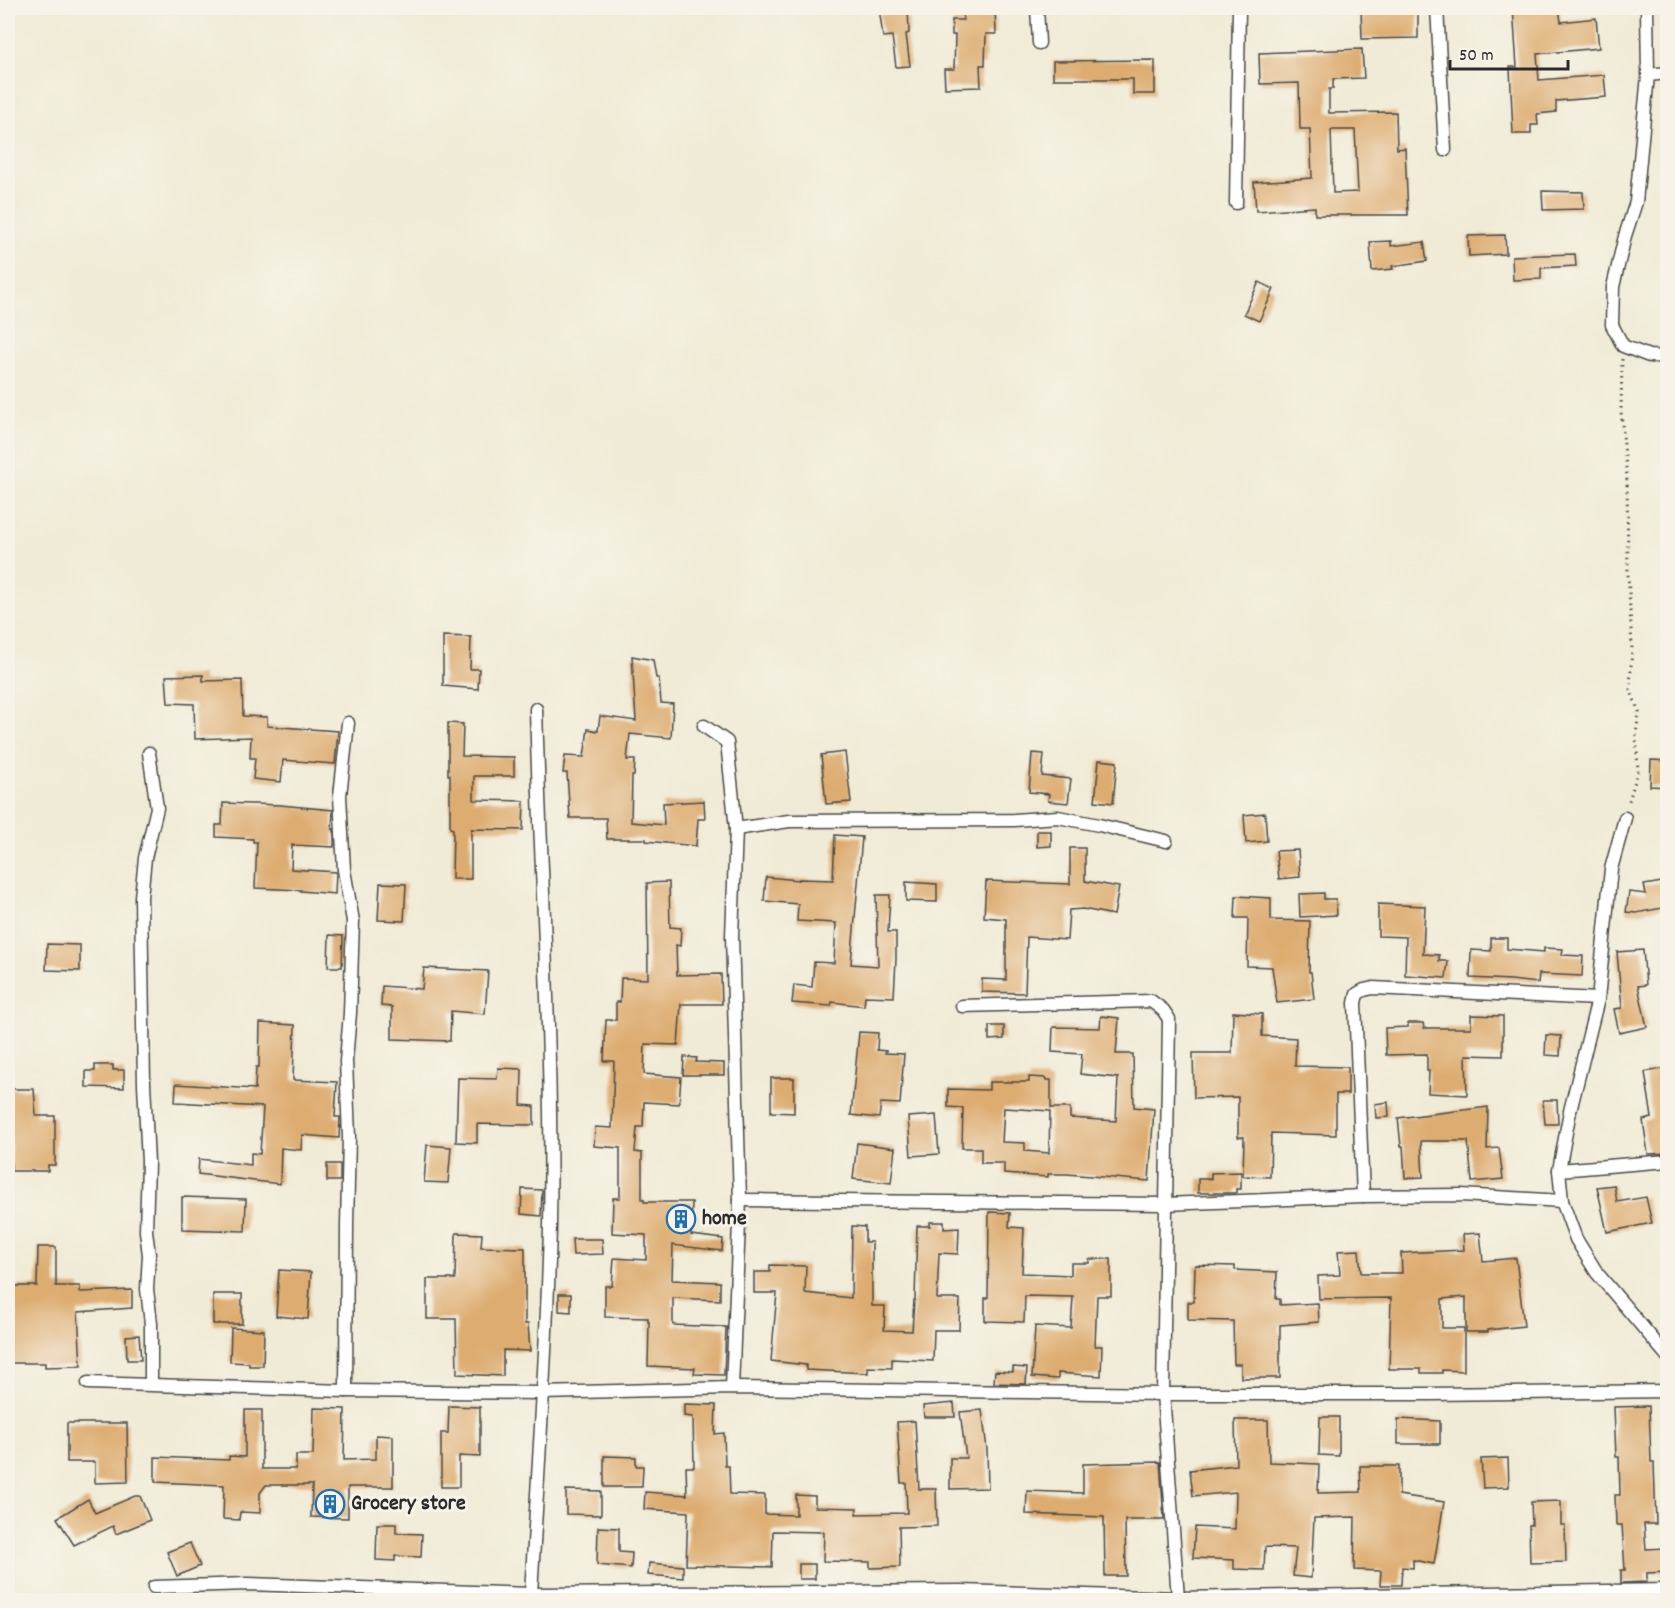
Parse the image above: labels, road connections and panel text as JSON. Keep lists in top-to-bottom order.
{
  "places": {
    "building": ["home", "Grocery store"]
  },
  "scale_bar": "50 m"
}
